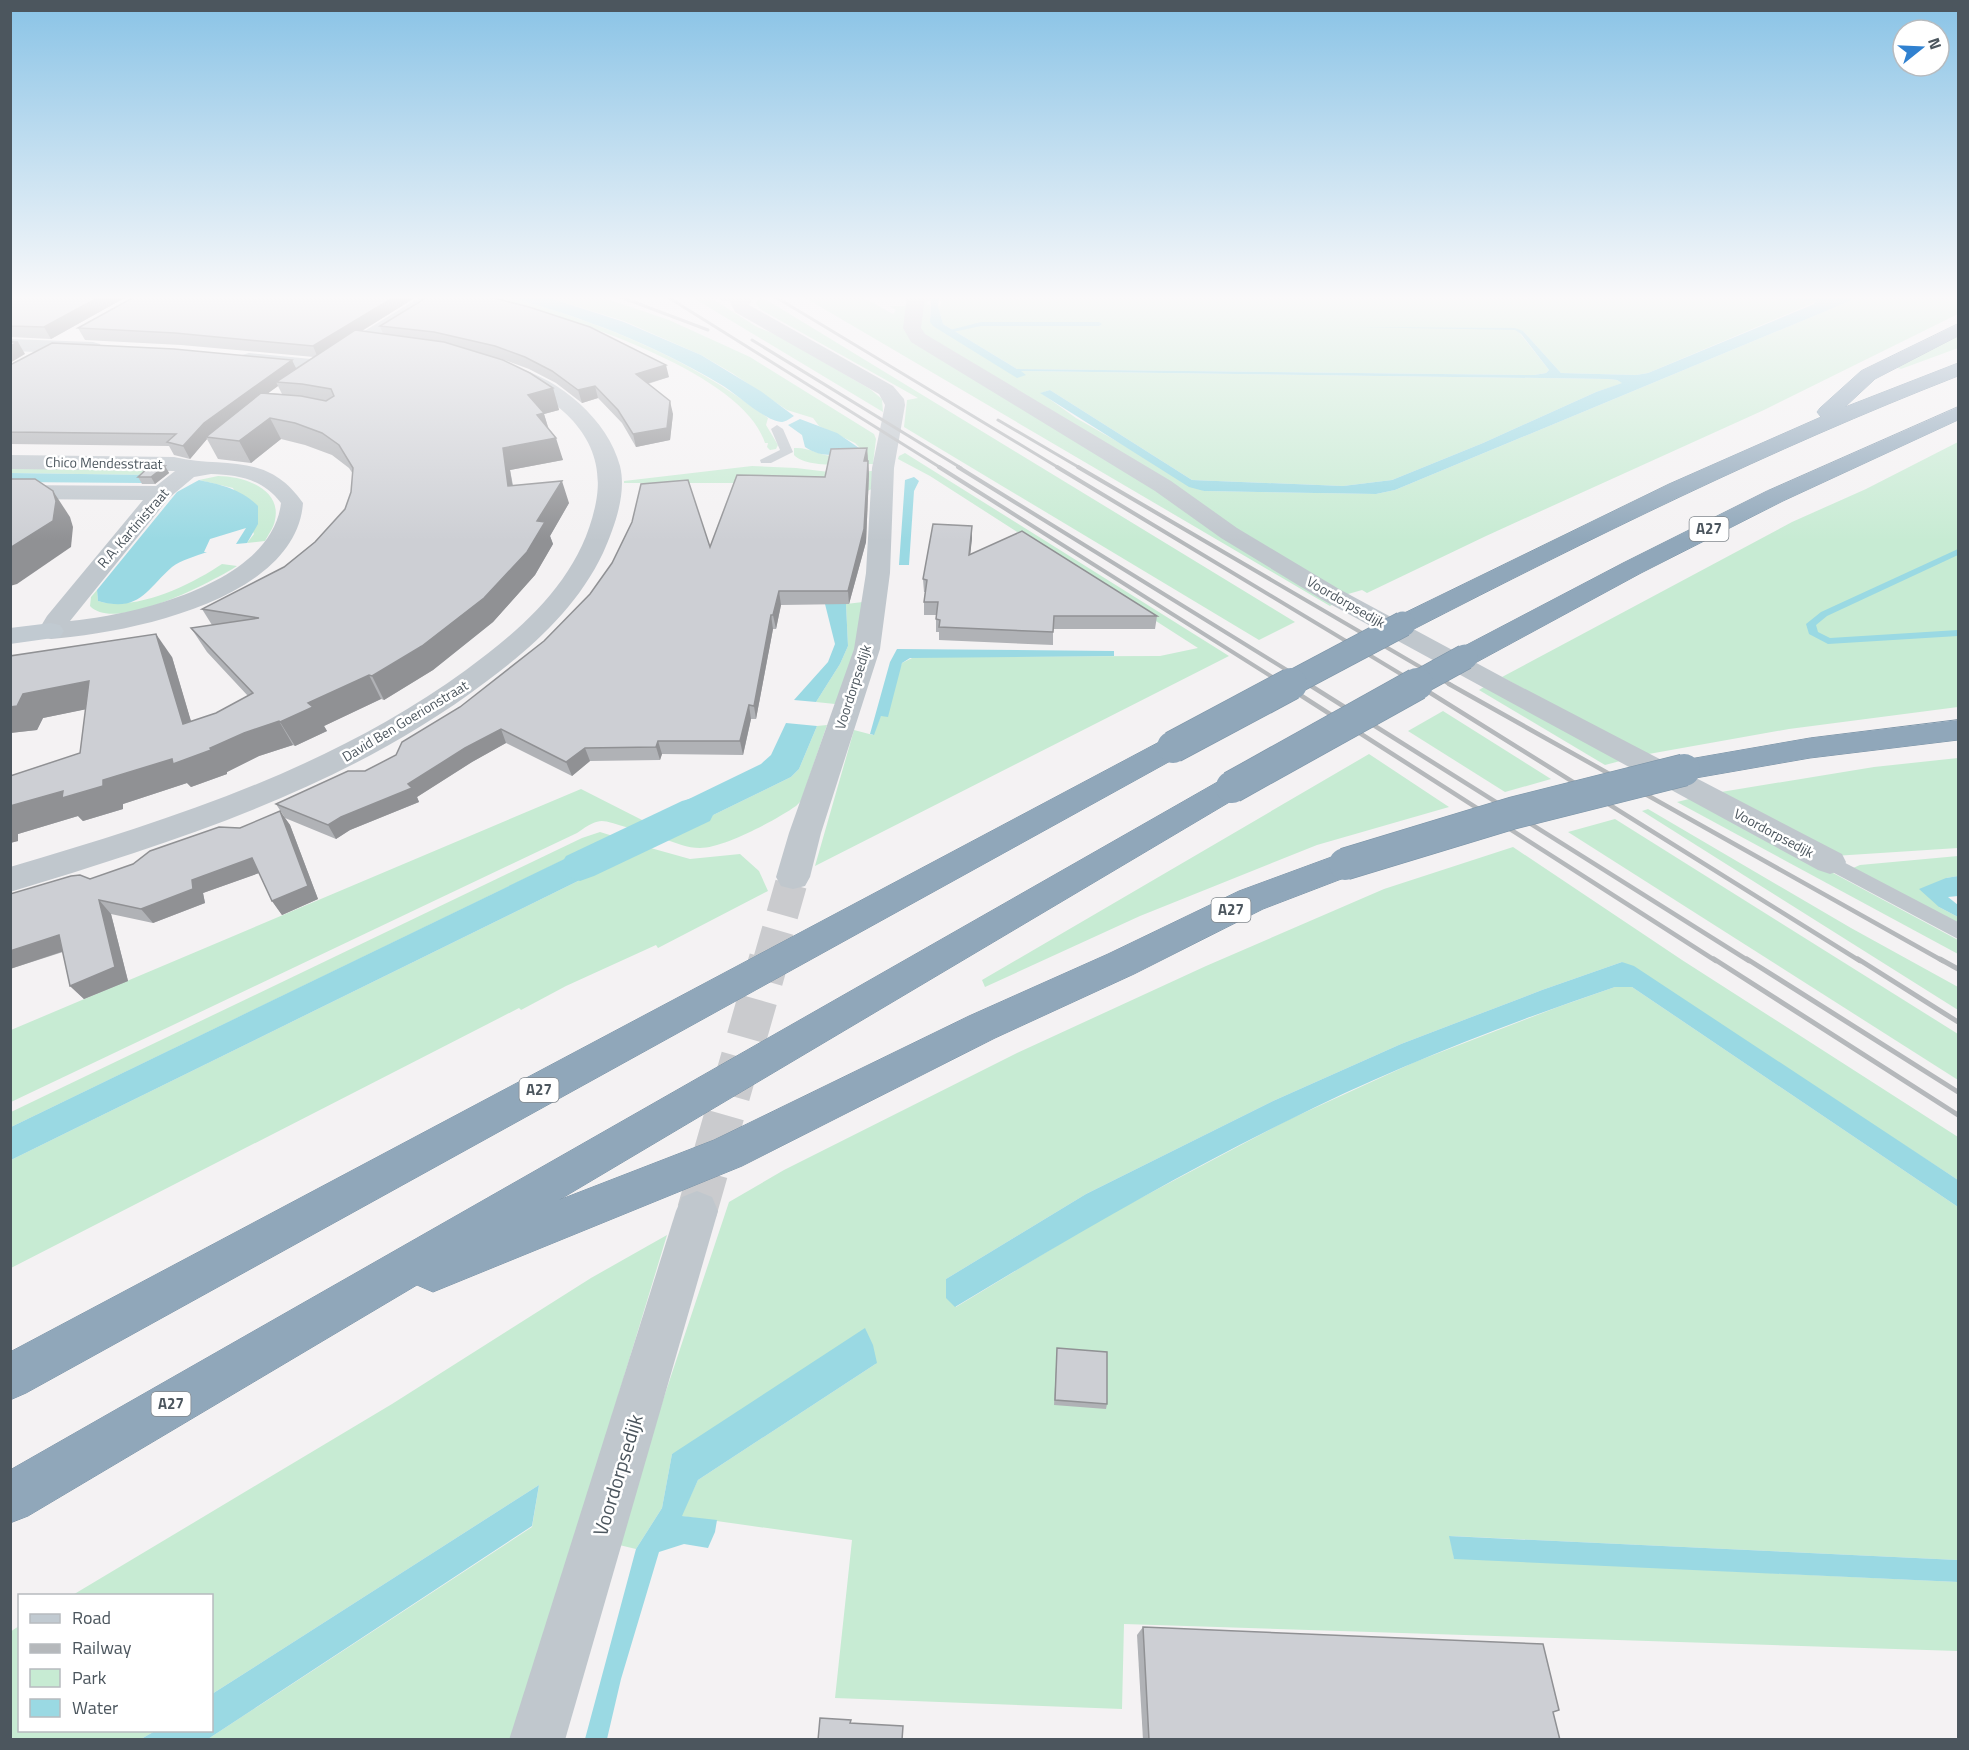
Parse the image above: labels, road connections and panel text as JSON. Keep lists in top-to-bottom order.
{
  "streets": {
    "highway": ["A27"],
    "street": [
      "Chico Mendesstraat",
      "R.A. Kartinistraat",
      "Voordorpsedijk",
      "David Ben Goerionstraat"
    ]
  },
  "crossings": [
    ["Chico Mendesstraat", "R.A. Kartinistraat"]
  ],
  "legend": [
    "Road",
    "Railway",
    "Park",
    "Water"
  ],
  "north": "right"
}
